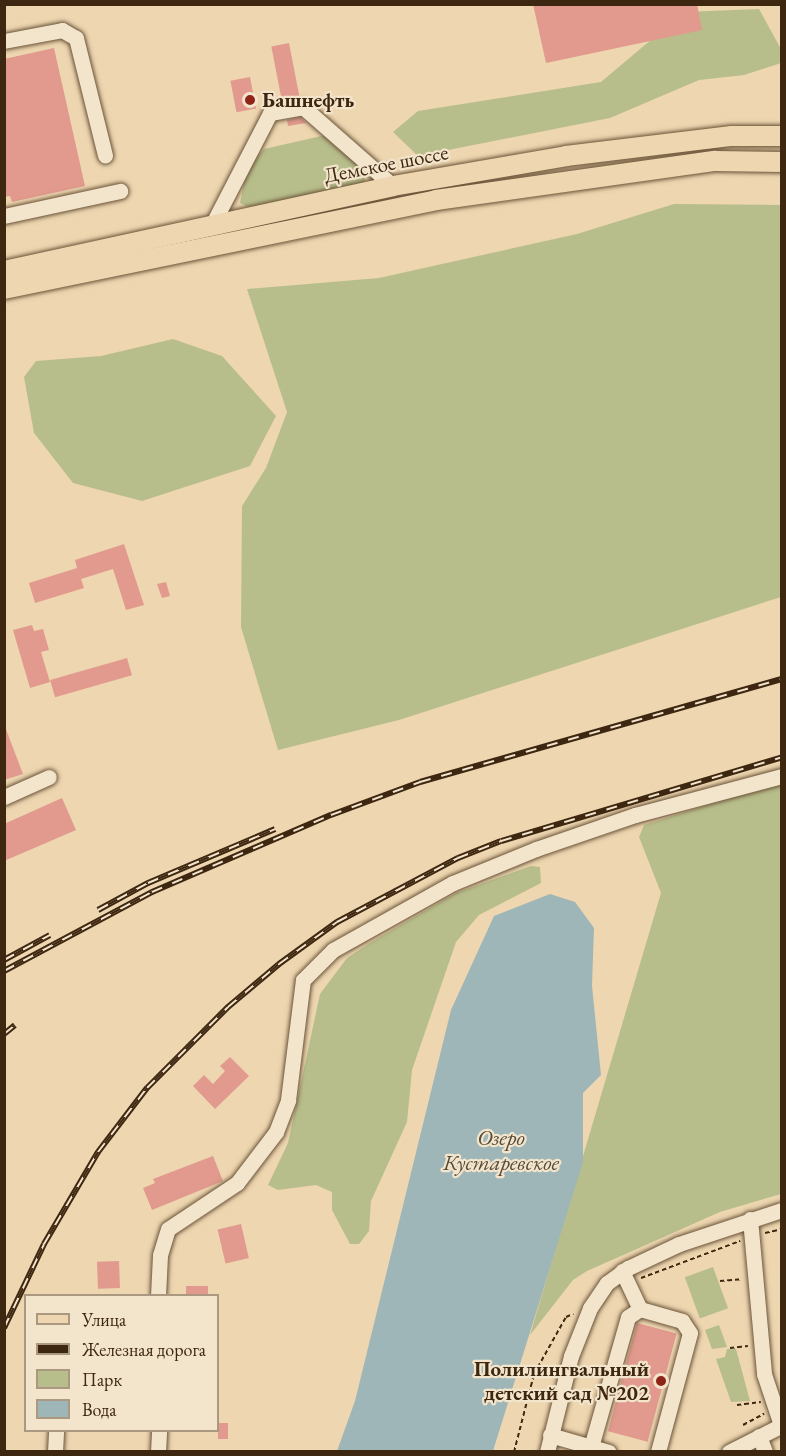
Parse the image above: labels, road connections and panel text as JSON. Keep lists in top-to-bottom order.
{
  "streets": {
    "main road": ["Демское шоссе"]
  },
  "water": ["Озеро Кустаревское"],
  "places": ["Башнефть", "Полилингвальный детский сад №202"],
  "legend": [
    "Улица",
    "Железная дорога",
    "Парк",
    "Вода"
  ]
}
